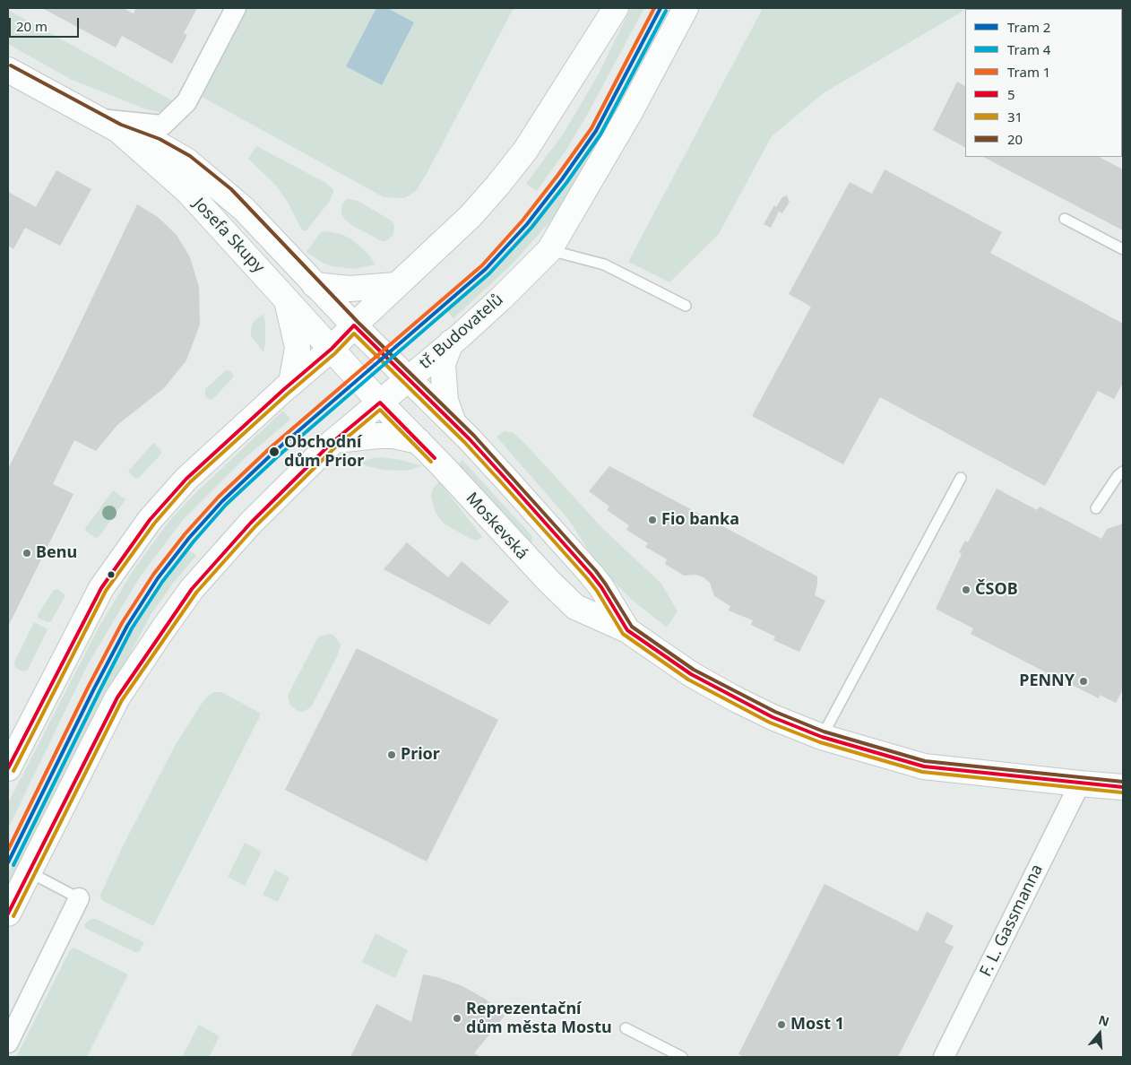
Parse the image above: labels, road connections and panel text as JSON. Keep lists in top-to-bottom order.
{
  "streets": {
    "street": [
      "Josefa Skupy",
      "tř. Budovatelů",
      "Moskevská",
      "F. L. Gassmanna"
    ]
  },
  "crossings": [
    ["Josefa Skupy", "tř. Budovatelů"],
    ["Josefa Skupy", "Moskevská"],
    ["tř. Budovatelů", "Moskevská"],
    ["Moskevská", "F. L. Gassmanna"]
  ],
  "places": [
    "Obchodní dům Prior",
    "Fio banka",
    "Benu",
    "ČSOB",
    "PENNY",
    "Prior",
    "Reprezentační dům města Mostu",
    "Most 1"
  ],
  "lines": [
    "tram line 2",
    "tram line 1",
    "tram line 4",
    "transit line 20",
    "transit line 5",
    "transit line 31"
  ],
  "legend": [
    "Tram 2",
    "Tram 4",
    "Tram 1",
    "5",
    "31",
    "20"
  ],
  "scale_bar": "20 m",
  "north": "top"
}
